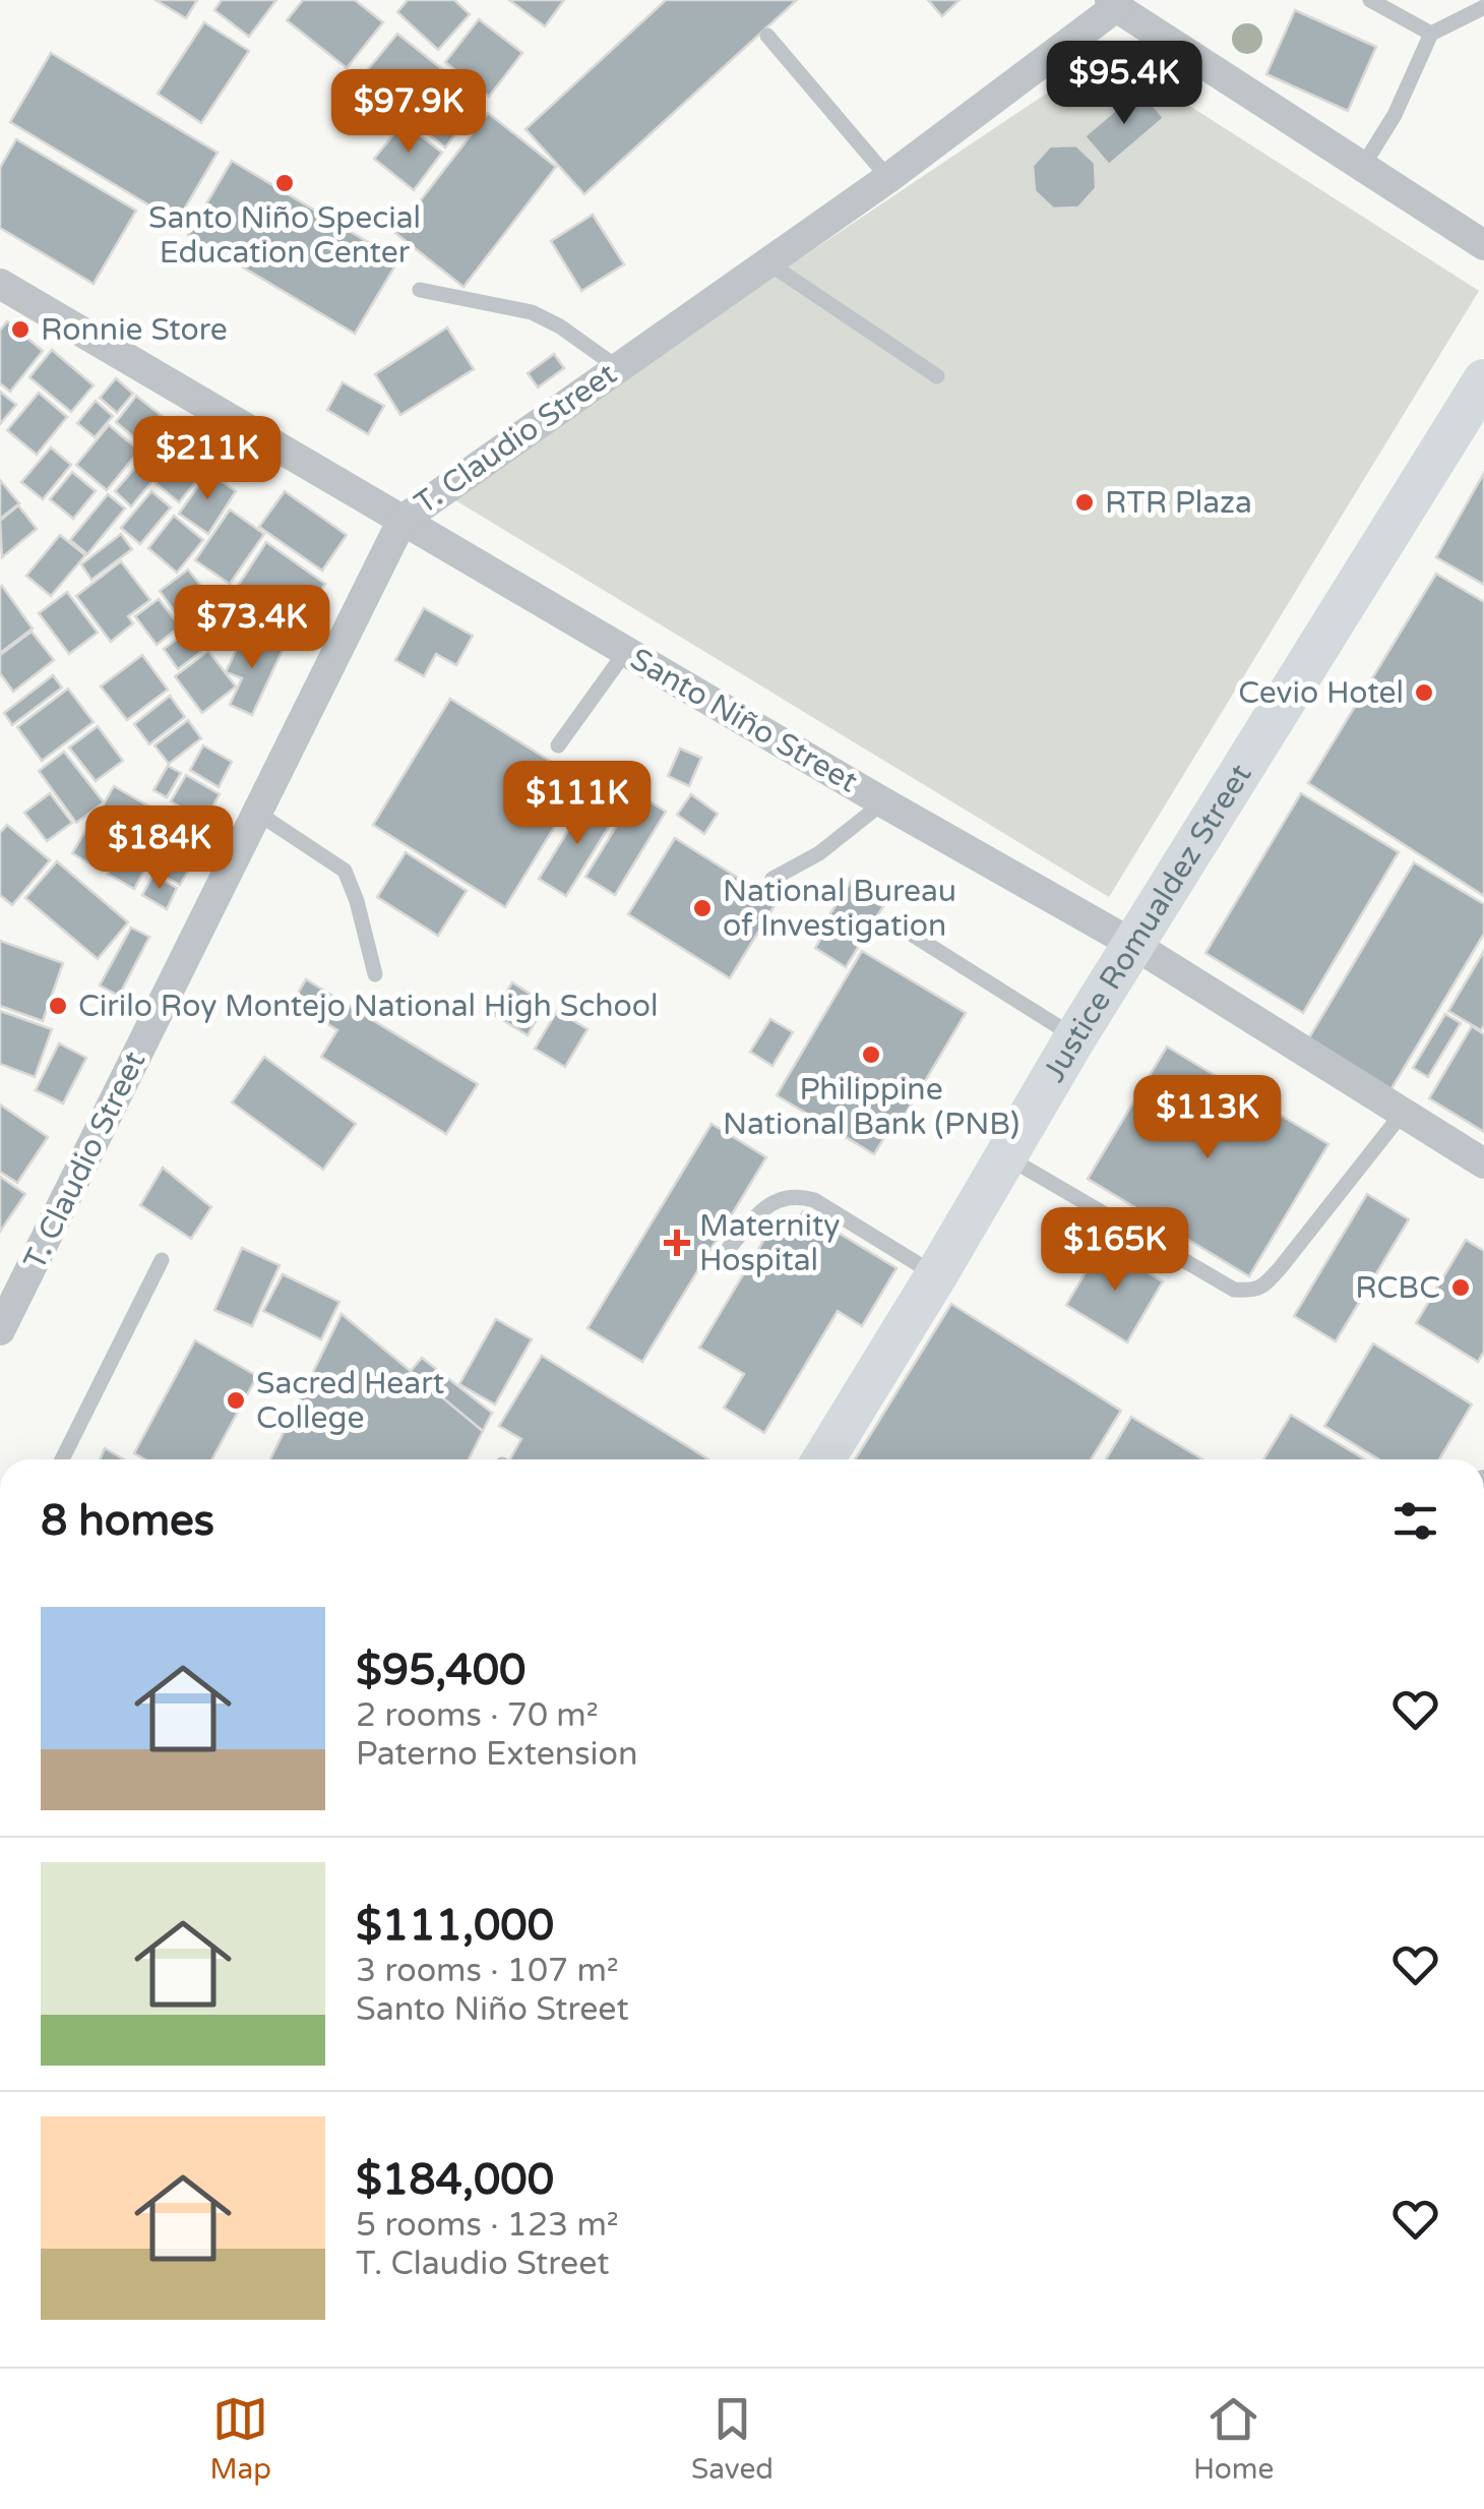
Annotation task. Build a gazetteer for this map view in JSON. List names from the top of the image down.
{
  "streets": {
    "main road": ["Justice Romualdez Street"],
    "street": ["T. Claudio Street", "Santo Niño Street"]
  },
  "crossings": [
    ["T. Claudio Street", "Santo Niño Street"],
    ["Santo Niño Street", "Justice Romualdez Street"]
  ],
  "places": {
    "other": [
      "Santo Niño Special Education Center",
      "Ronnie Store",
      "RTR Plaza",
      "Cevio Hotel",
      "National Bureau of Investigation",
      "Cirilo Roy Montejo National High School",
      "Philippine National Bank (PNB)",
      "RCBC",
      "Sacred Heart College"
    ],
    "health": ["Maternity Hospital"]
  },
  "page": {
    "price": [
      "$95.4K",
      "$97.9K",
      "$211K",
      "$73.4K",
      "$111K",
      "$184K",
      "$113K",
      "$165K"
    ],
    "heading": "8 homes",
    "list": [
      {
        "name": "$95,400",
        "note": "2 rooms · 70 m² · Paterno Extension"
      },
      {
        "name": "$111,000",
        "note": "3 rooms · 107 m² · Santo Niño Street"
      },
      {
        "name": "$184,000",
        "note": "5 rooms · 123 m² · T. Claudio Street"
      }
    ],
    "tabs": ["Map", "Saved", "Home"]
  }
}
